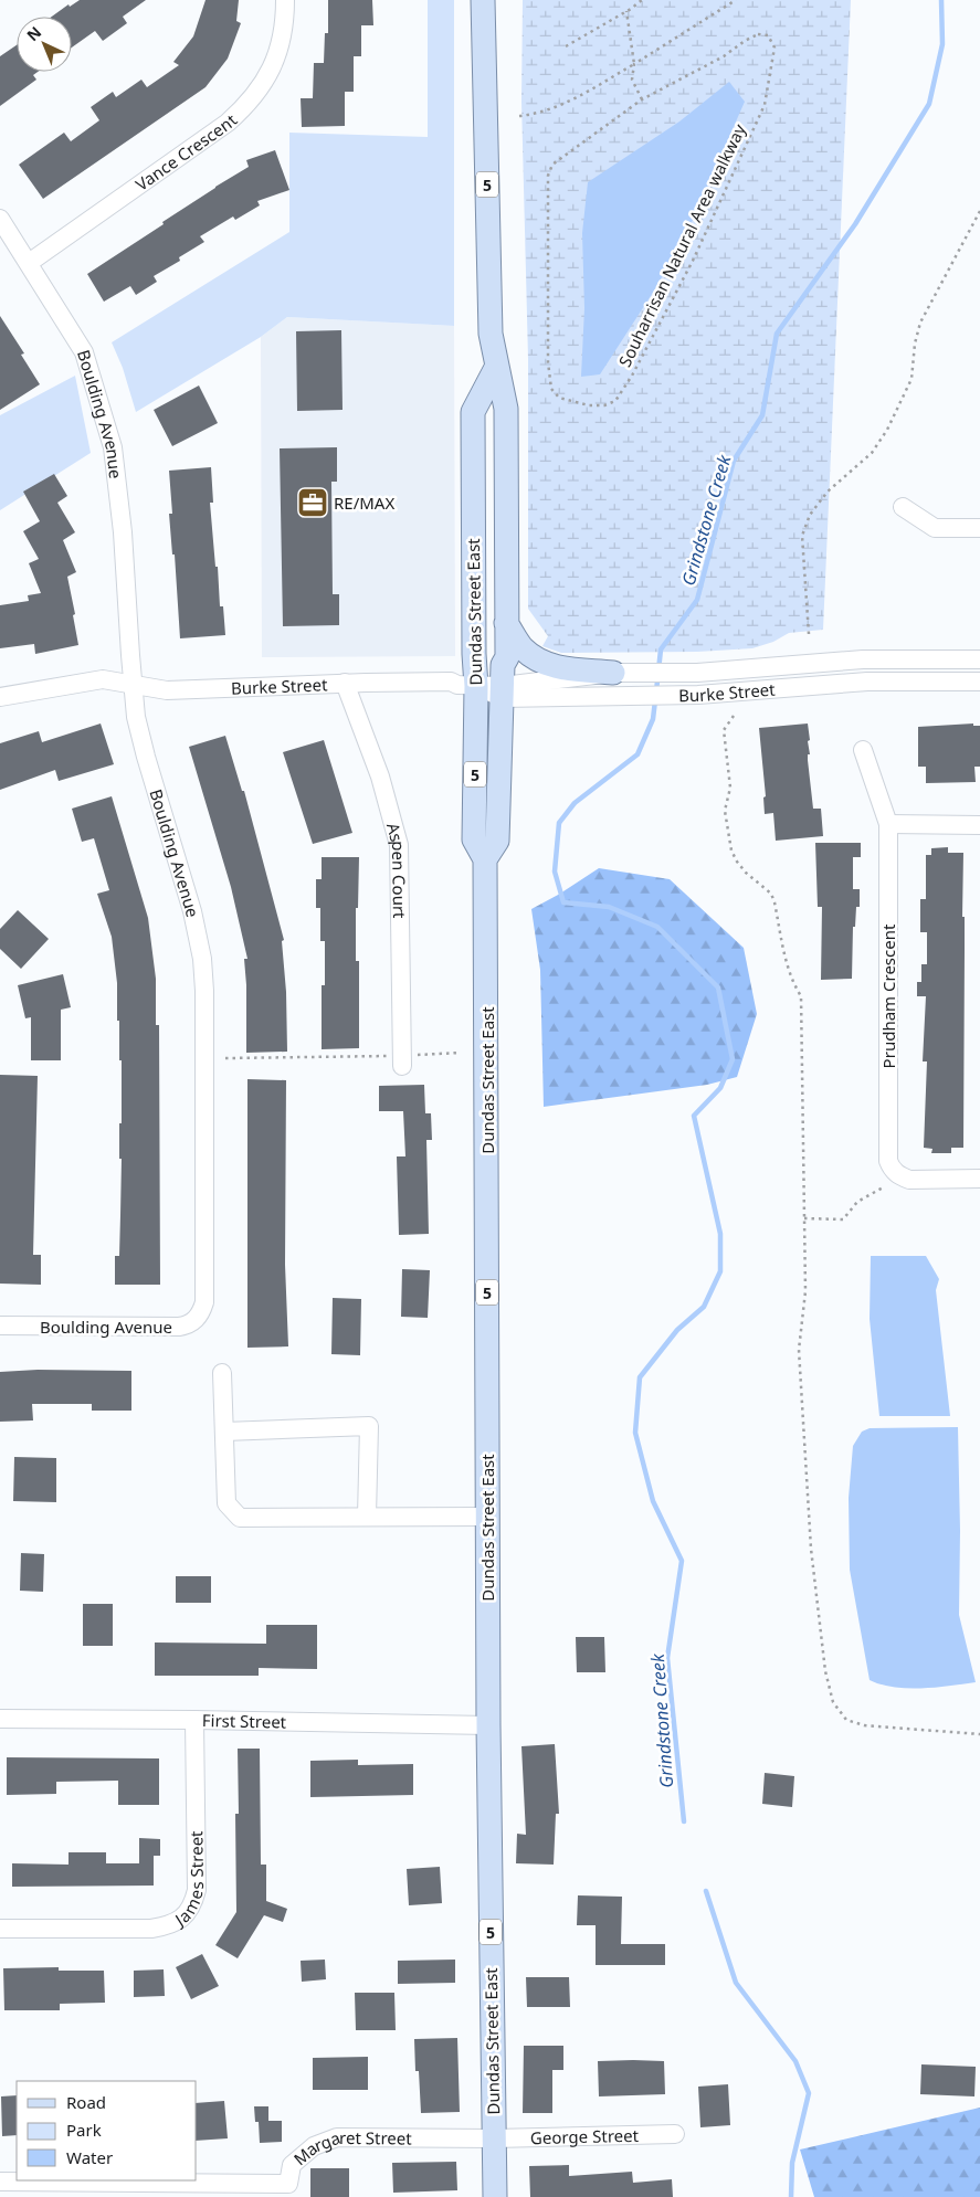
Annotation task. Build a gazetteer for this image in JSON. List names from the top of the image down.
{
  "streets": {
    "main road": ["5", "Dundas Street East"],
    "street": [
      "Vance Crescent",
      "Boulding Avenue",
      "Burke Street",
      "Aspen Court",
      "Prudham Crescent",
      "First Street",
      "James Street",
      "George Street",
      "Margaret Street"
    ],
    "path": ["Souharrisan Natural Area walkway"]
  },
  "crossings": [
    ["Vance Crescent", "Boulding Avenue"],
    ["Boulding Avenue", "Burke Street"],
    ["Dundas Street East", "Burke Street"],
    ["Dundas Street East", "First Street"],
    ["Dundas Street East", "George Street"],
    ["Dundas Street East", "Margaret Street"],
    ["Burke Street", "Aspen Court"],
    ["First Street", "James Street"],
    ["George Street", "Margaret Street"]
  ],
  "water": ["Grindstone Creek"],
  "places": {
    "office": ["RE/MAX"]
  },
  "legend": ["Road", "Park", "Water"],
  "north": "top left"
}
